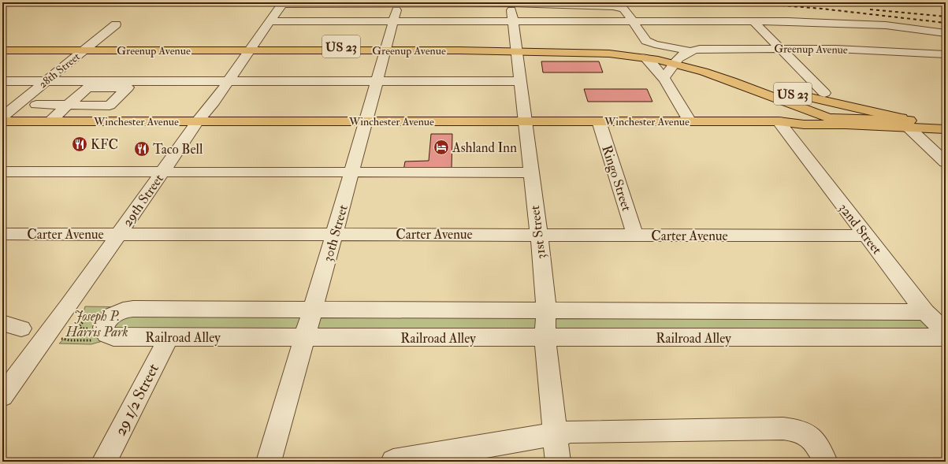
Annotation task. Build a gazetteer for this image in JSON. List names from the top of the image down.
{
  "streets": {
    "main road": ["US 23", "Greenup Avenue", "Winchester Avenue"],
    "street": [
      "28th Street",
      "Ringo Street",
      "29th Street",
      "32nd Street",
      "31st Street",
      "30th Street",
      "Carter Avenue",
      "Railroad Alley",
      "29 1/2 Street"
    ]
  },
  "crossings": [
    ["US 23", "Greenup Avenue"],
    ["US 23", "Winchester Avenue"],
    ["Greenup Avenue", "28th Street"],
    ["Greenup Avenue", "29th Street"],
    ["Greenup Avenue", "31st Street"],
    ["Greenup Avenue", "30th Street"],
    ["Winchester Avenue", "Ringo Street"],
    ["Winchester Avenue", "29th Street"],
    ["Winchester Avenue", "32nd Street"],
    ["Winchester Avenue", "31st Street"],
    ["Winchester Avenue", "30th Street"],
    ["Ringo Street", "Carter Avenue"],
    ["29th Street", "30th Street"],
    ["29th Street", "Carter Avenue"],
    ["32nd Street", "Carter Avenue"],
    ["32nd Street", "Railroad Alley"],
    ["31st Street", "Carter Avenue"],
    ["31st Street", "Railroad Alley"],
    ["30th Street", "Carter Avenue"],
    ["30th Street", "Railroad Alley"],
    ["Railroad Alley", "29 1/2 Street"]
  ],
  "parks": ["Joseph P. Harris Park"],
  "places": {
    "restaurant": ["KFC", "Taco Bell"],
    "hotel": ["Ashland Inn"]
  }
}
